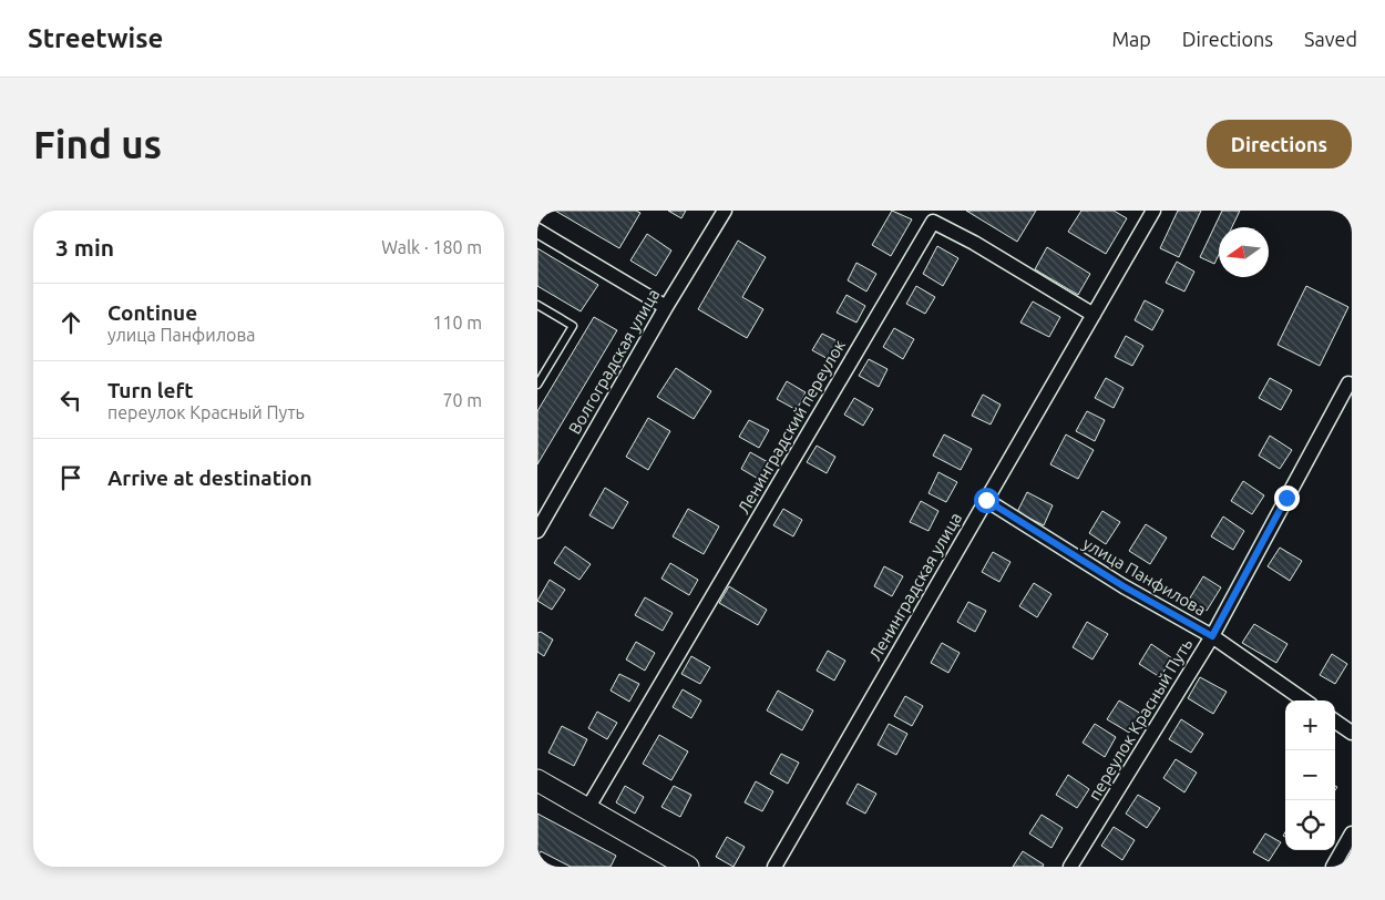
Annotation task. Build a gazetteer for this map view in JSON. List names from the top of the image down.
{
  "streets": {
    "street": [
      "Волгоградская улица",
      "Ленинградский переулок",
      "улица Панфилова",
      "Ленинградская улица",
      "переулок Красный Путь"
    ]
  },
  "crossings": [
    ["Ленинградский переулок", "Ленинградская улица"],
    ["улица Панфилова", "Ленинградская улица"],
    ["улица Панфилова", "переулок Красный Путь"]
  ],
  "north": "left",
  "page": {
    "header": "Streetwise",
    "nav": ["Map", "Directions", "Saved"],
    "buttons": "Directions",
    "title": "Find us",
    "heading": ["3 min", "Walk · 180 m"],
    "list": [
      ["Continue", "улица Панфилова", "110 m"],
      ["Turn left", "переулок Красный Путь", "70 m"],
      "Arrive at destination"
    ],
    "map_buttons": ["+", "−"]
  }
}
